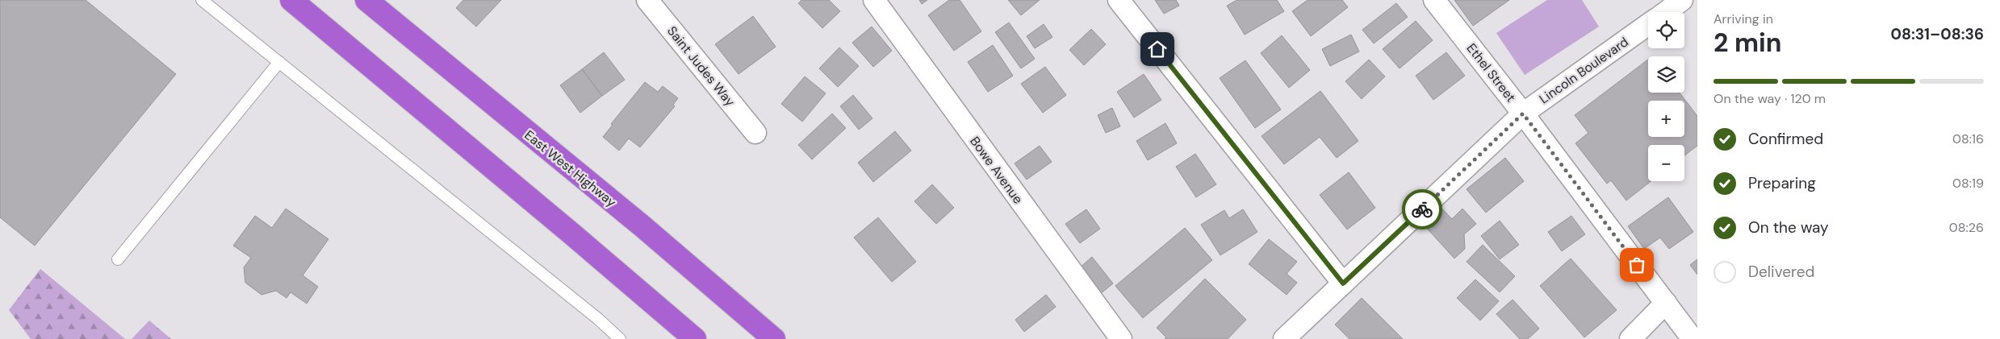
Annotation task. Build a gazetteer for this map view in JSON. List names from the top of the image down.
{
  "streets": {
    "highway": ["East West Highway"],
    "street": [
      "Saint Judes Way",
      "Lincoln Boulevard",
      "Ethel Street",
      "Bowe Avenue"
    ]
  },
  "crossings": [
    ["Lincoln Boulevard", "Ethel Street"]
  ],
  "page": {
    "heading": ["2 min", "Arriving in", "08:31–08:36"],
    "map_buttons": ["+", "−"],
    "bar": "On the way · 120 m",
    "list": [
      ["Confirmed", "08:16"],
      ["Preparing", "08:19"],
      ["On the way", "08:26"],
      "Delivered"
    ]
  }
}
